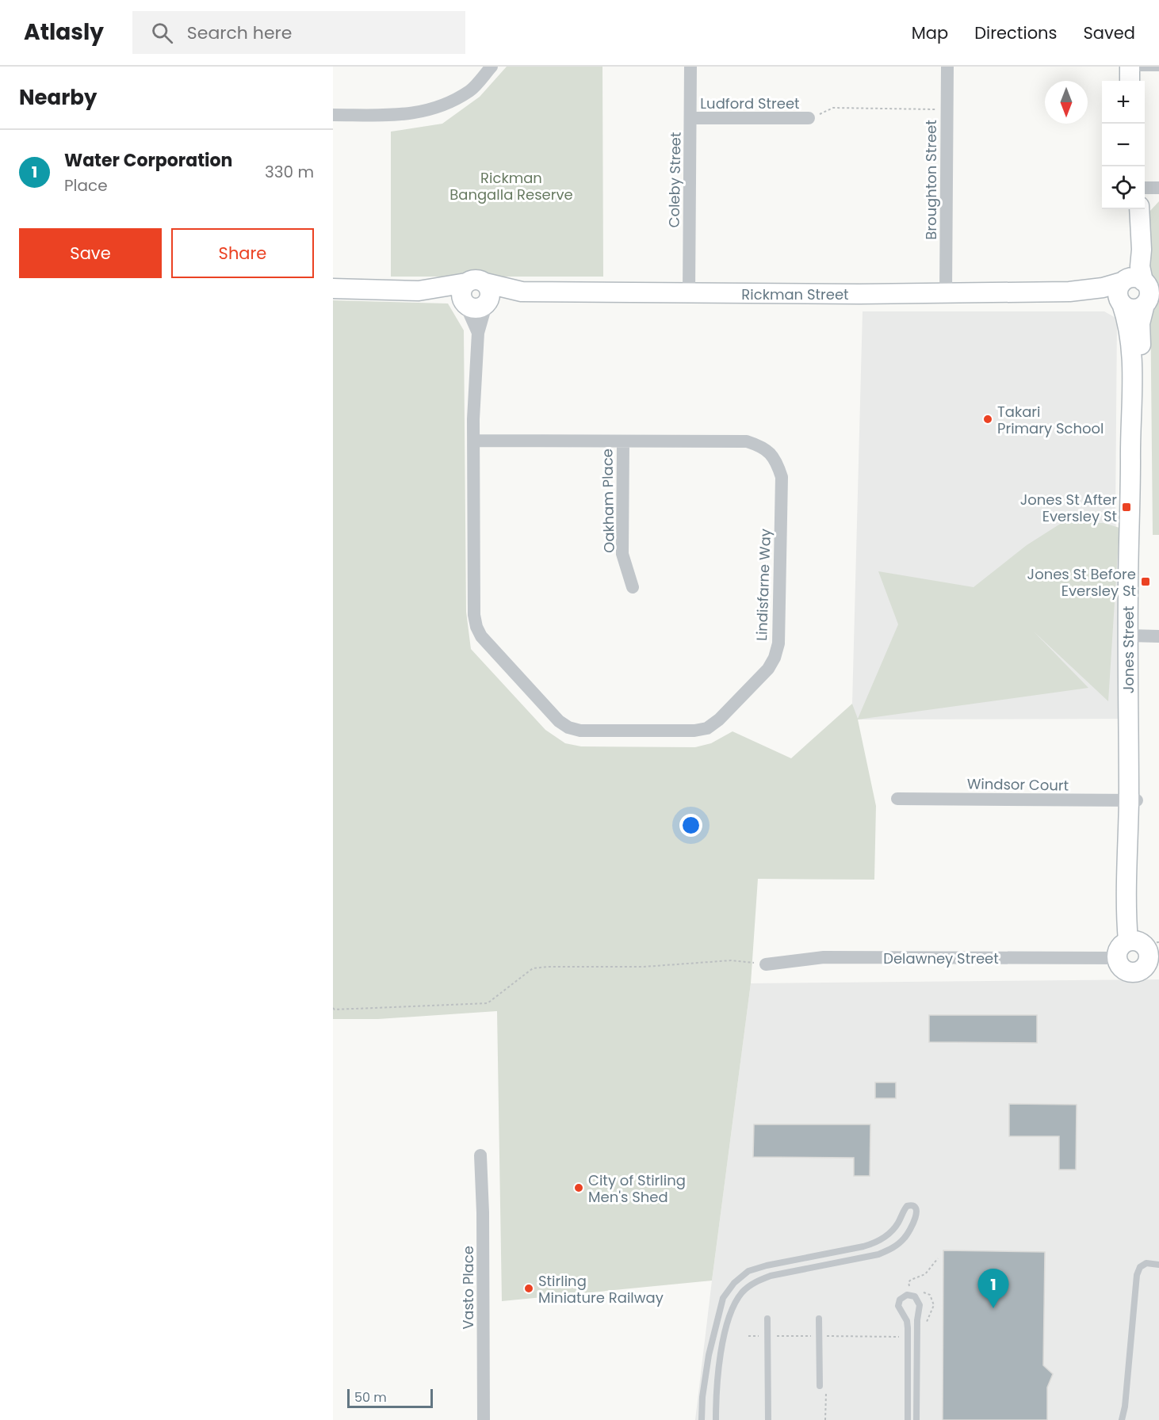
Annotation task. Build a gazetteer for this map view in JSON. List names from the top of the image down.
{
  "streets": {
    "street": [
      "Ludford Street",
      "Coleby Street",
      "Broughton Street",
      "Rickman Street",
      "Oakham Place",
      "Lindisfarne Way",
      "Jones Street",
      "Windsor Court",
      "Delawney Street",
      "Vasto Place"
    ]
  },
  "crossings": [
    ["Ludford Street", "Coleby Street"],
    ["Coleby Street", "Rickman Street"],
    ["Broughton Street", "Rickman Street"],
    ["Rickman Street", "Lindisfarne Way"],
    ["Rickman Street", "Jones Street"],
    ["Oakham Place", "Lindisfarne Way"],
    ["Jones Street", "Windsor Court"],
    ["Jones Street", "Delawney Street"]
  ],
  "parks": ["Rickman Bangalla Reserve"],
  "places": {
    "other": ["Takari Primary School", "City of Stirling Men's Shed", "Stirling Miniature Railway"],
    "transit": ["Jones St After Eversley St", "Jones St Before Eversley St"]
  },
  "scale_bar": "50 m",
  "north": "bottom",
  "page": {
    "header": "Atlasly",
    "search": "Search here",
    "nav": ["Map", "Directions", "Saved"],
    "heading": "Nearby",
    "map_buttons": ["+", "−"],
    "list": [
      {
        "mark": "1",
        "name": "Water Corporation",
        "note": "Place",
        "value": "330 m"
      }
    ],
    "buttons": ["Save", "Share"],
    "pins": "1",
    "scale": "50 m"
  }
}
